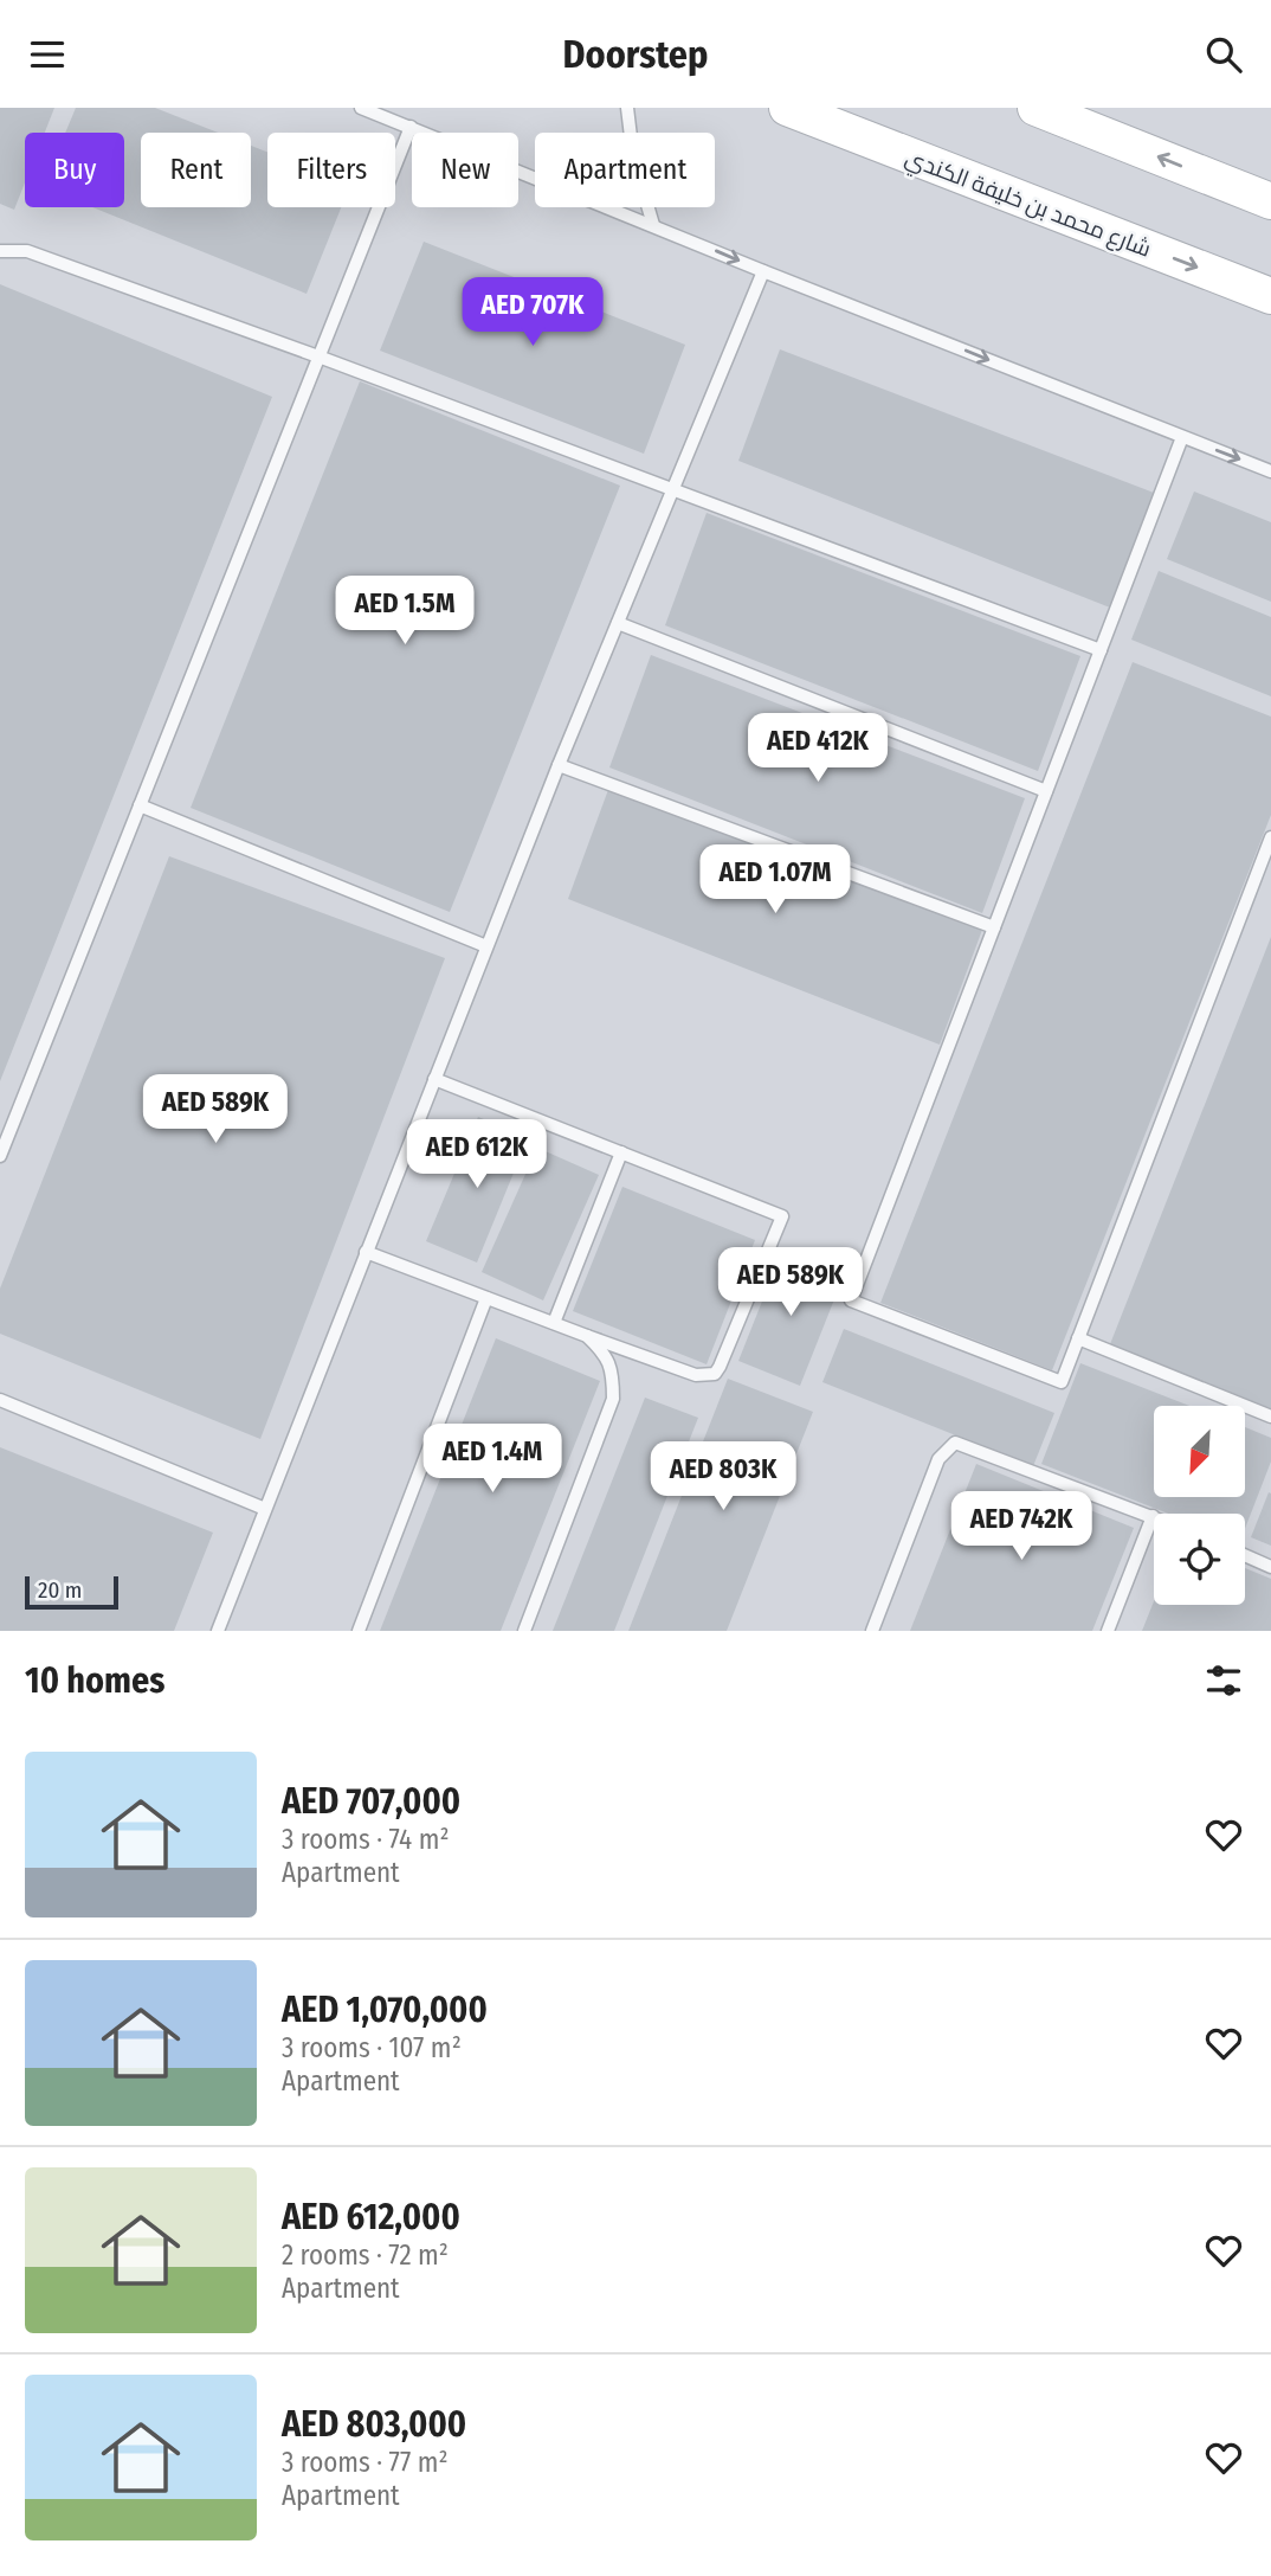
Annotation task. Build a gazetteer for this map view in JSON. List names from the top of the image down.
{
  "streets": {
    "main road": ["شارع محمد بن خليفة الكندي"]
  },
  "scale_bar": "20 m",
  "north": "bottom left",
  "page": {
    "header": "Doorstep",
    "chip": [
      "Buy",
      "Rent",
      "Filters",
      "New",
      "Apartment"
    ],
    "price": [
      "AED 707K",
      "AED 1.5M",
      "AED 412K",
      "AED 1.07M",
      "AED 589K",
      "AED 612K",
      "AED 589K",
      "AED 1.4M",
      "AED 803K",
      "AED 742K"
    ],
    "scale": "20 m",
    "heading": "10 homes",
    "list": [
      {
        "name": "AED 707,000",
        "note": "3 rooms · 74 m² · Apartment"
      },
      {
        "name": "AED 1,070,000",
        "note": "3 rooms · 107 m² · Apartment"
      },
      {
        "name": "AED 612,000",
        "note": "2 rooms · 72 m² · Apartment"
      },
      {
        "name": "AED 803,000",
        "note": "3 rooms · 77 m² · Apartment"
      }
    ]
  }
}
